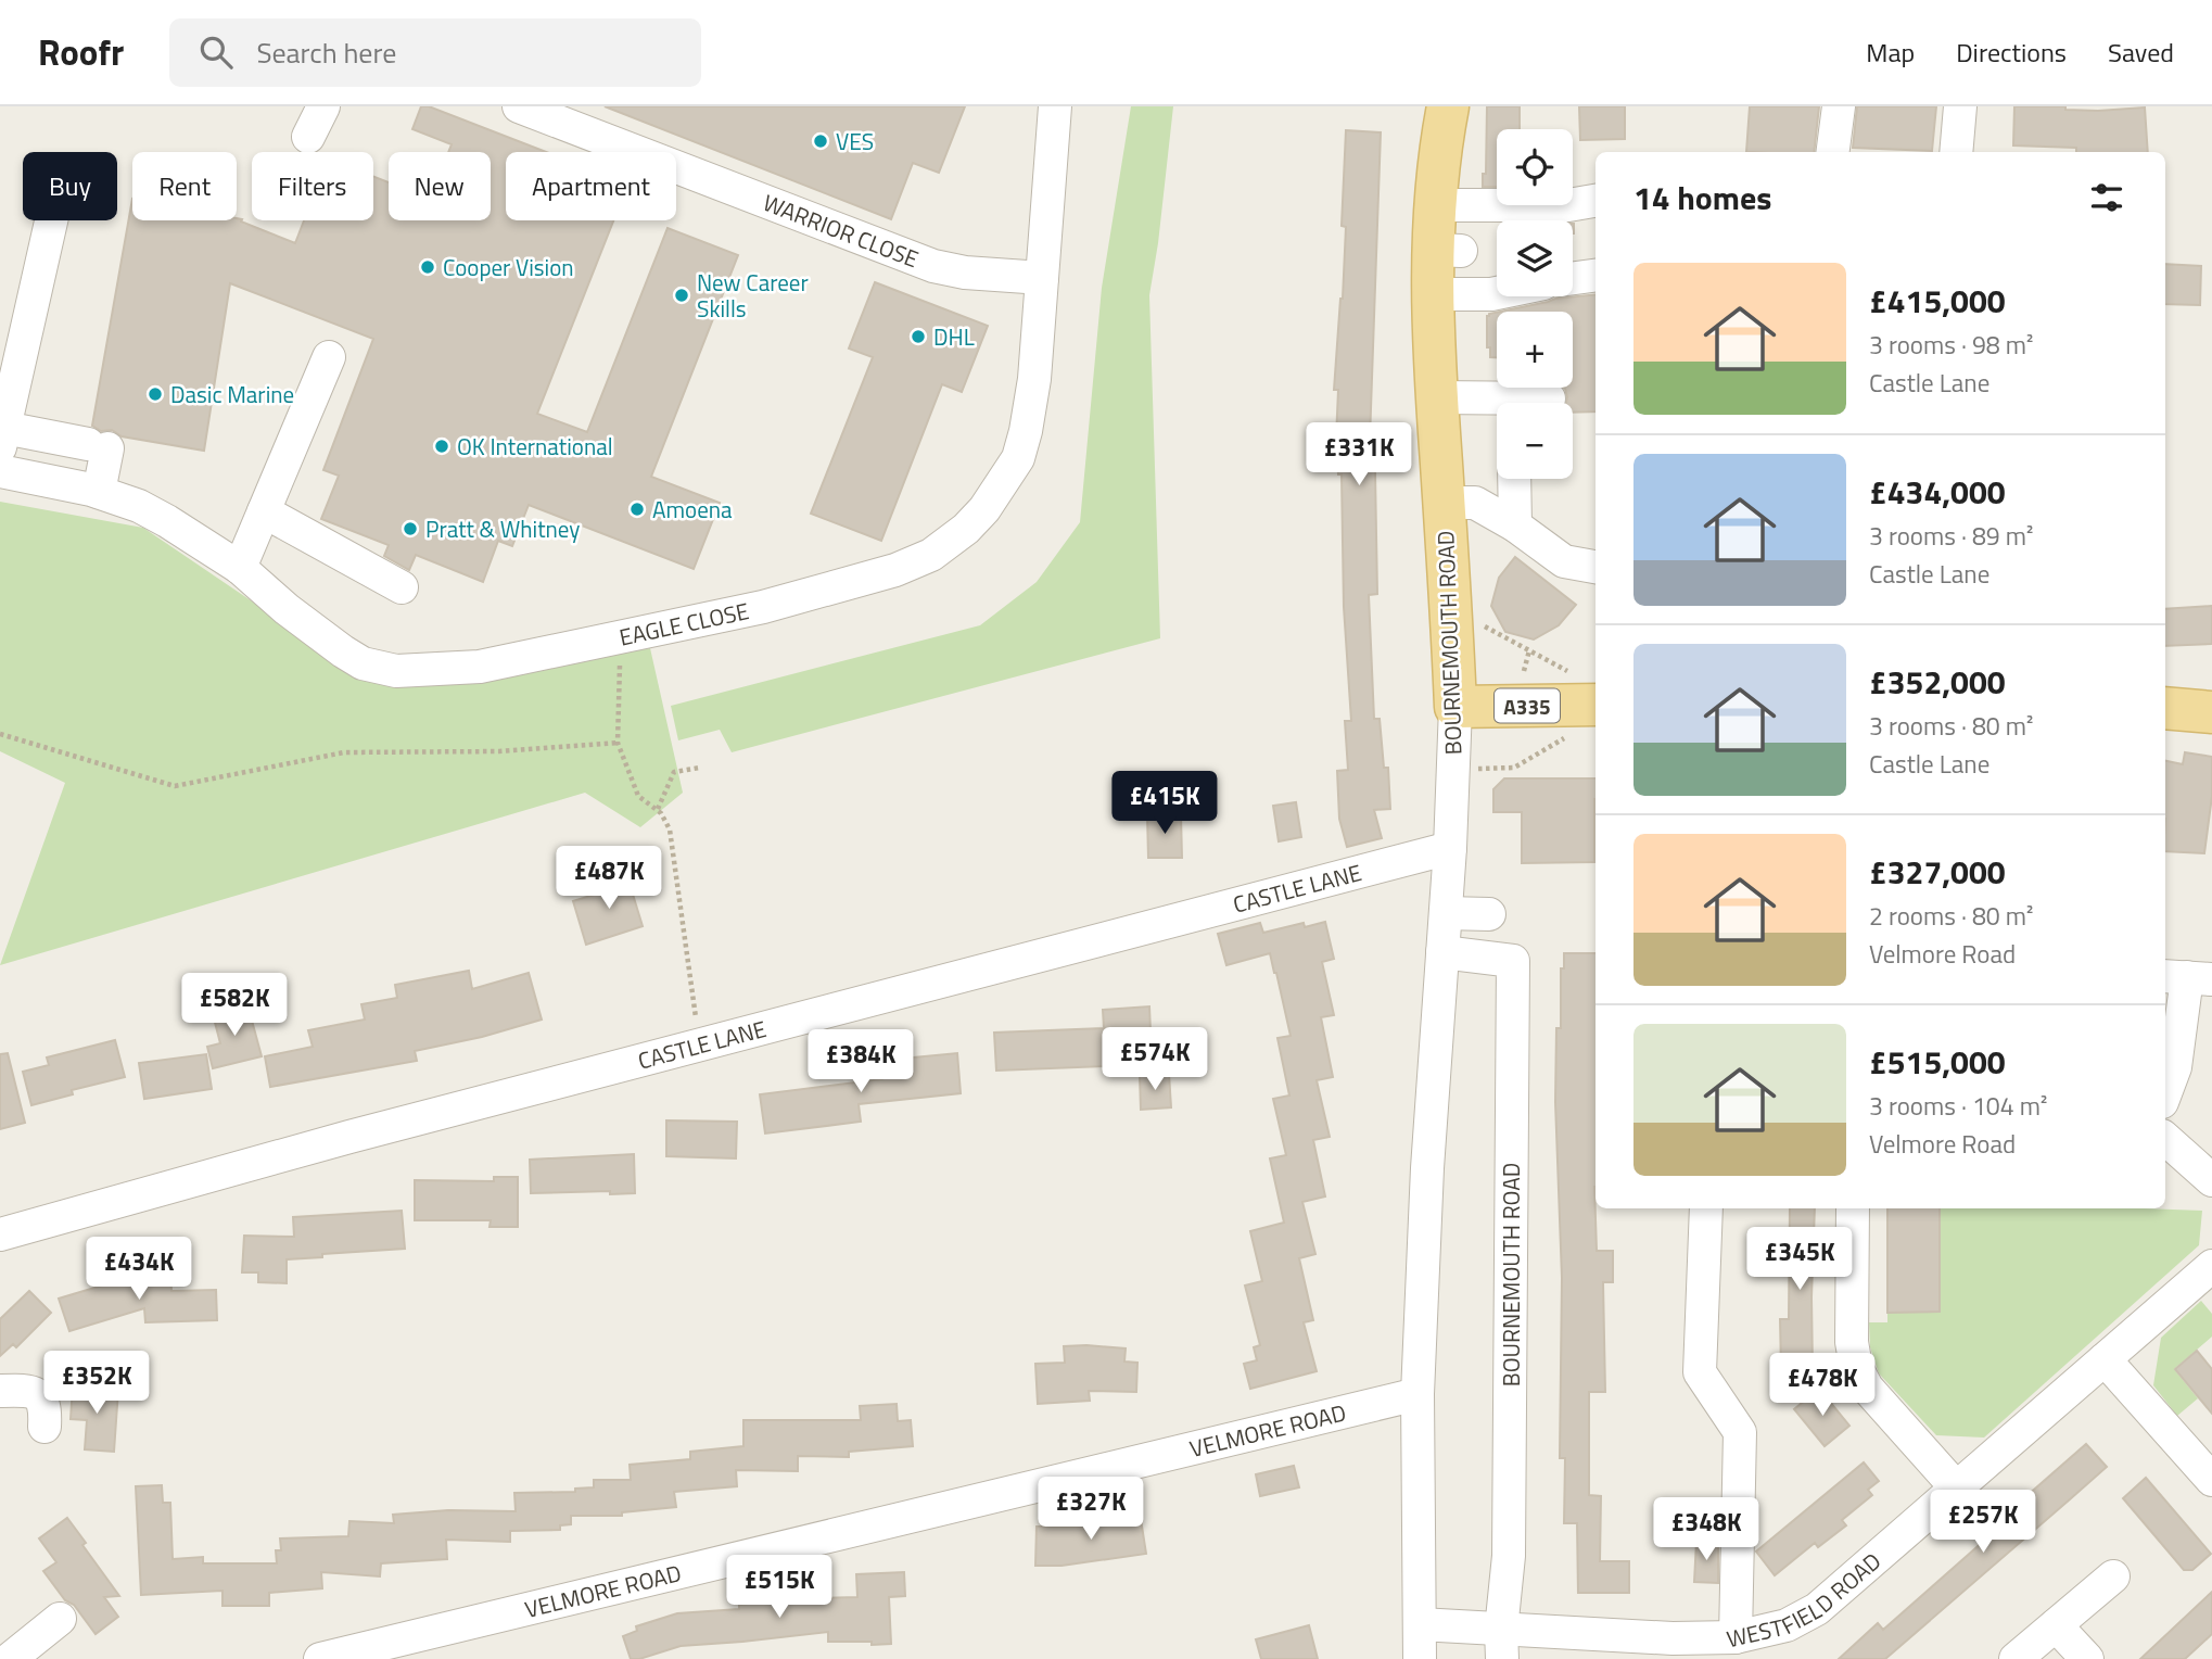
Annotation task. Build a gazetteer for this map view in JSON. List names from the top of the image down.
{
  "streets": {
    "main road": ["BOURNEMOUTH ROAD", "A335"],
    "street": [
      "WARRIOR CLOSE",
      "EAGLE CLOSE",
      "CASTLE LANE",
      "VELMORE ROAD",
      "WESTFIELD ROAD"
    ]
  },
  "crossings": [
    ["WARRIOR CLOSE", "EAGLE CLOSE"],
    ["BOURNEMOUTH ROAD", "A335"],
    ["BOURNEMOUTH ROAD", "CASTLE LANE"],
    ["BOURNEMOUTH ROAD", "VELMORE ROAD"],
    ["BOURNEMOUTH ROAD", "WESTFIELD ROAD"]
  ],
  "places": [
    "VES",
    "Cooper Vision",
    "New Career Skills",
    "DHL",
    "Dasic Marine",
    "OK International",
    "Amoena",
    "Pratt & Whitney"
  ],
  "page": {
    "header": "Roofr",
    "search": "Search here",
    "nav": ["Map", "Directions", "Saved"],
    "map_buttons": ["+", "−"],
    "chip": [
      "Buy",
      "Rent",
      "Filters",
      "New",
      "Apartment"
    ],
    "heading": "14 homes",
    "list": [
      {
        "name": "£415,000",
        "note": "3 rooms · 98 m² · Castle Lane"
      },
      {
        "name": "£434,000",
        "note": "3 rooms · 89 m² · Castle Lane"
      },
      {
        "name": "£352,000",
        "note": "3 rooms · 80 m² · Castle Lane"
      },
      {
        "name": "£327,000",
        "note": "2 rooms · 80 m² · Velmore Road"
      },
      {
        "name": "£515,000",
        "note": "3 rooms · 104 m² · Velmore Road"
      }
    ],
    "price": [
      "£331K",
      "£415K",
      "£487K",
      "£582K",
      "£574K",
      "£384K",
      "£345K",
      "£434K",
      "£352K",
      "£478K",
      "£327K",
      "£257K",
      "£348K",
      "£515K"
    ]
  }
}
